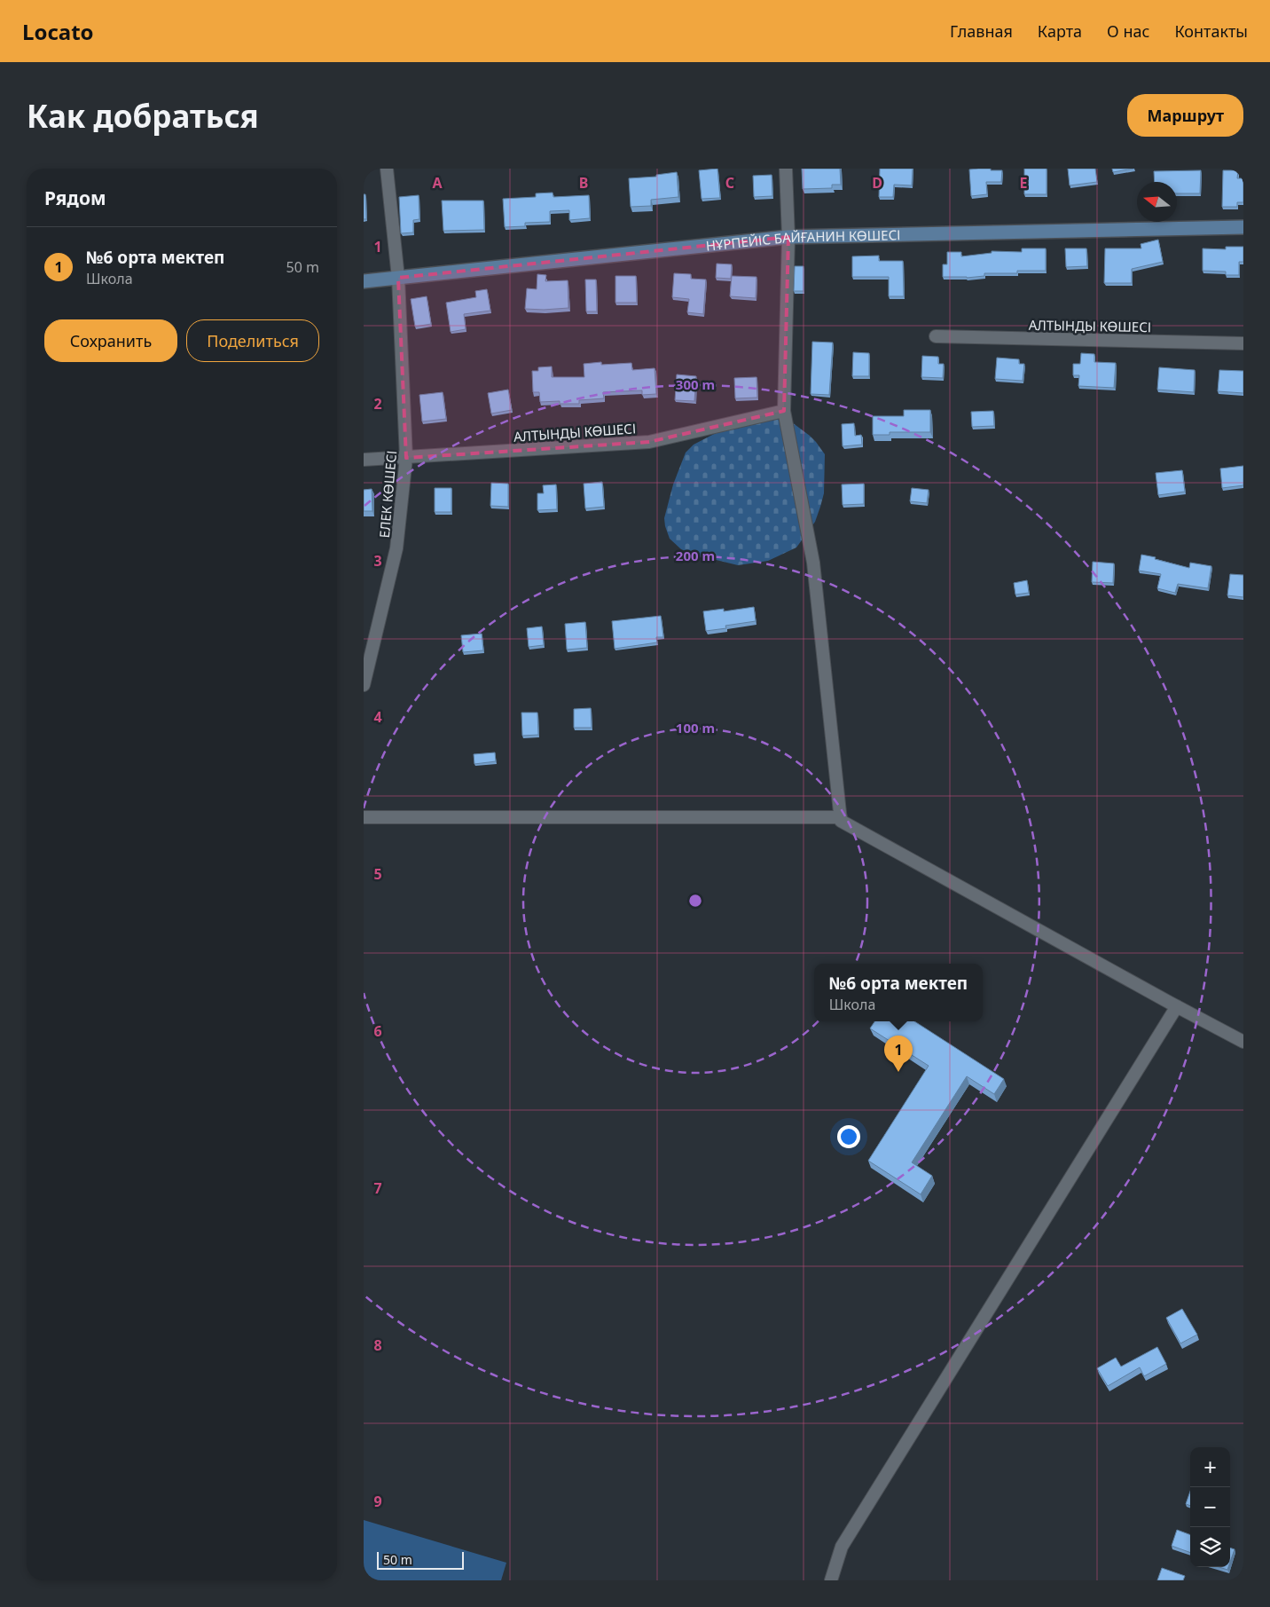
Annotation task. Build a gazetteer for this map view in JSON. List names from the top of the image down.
{
  "streets": {
    "street": ["НҰРПЕЙІС БАЙҒАНИН КӨШЕСІ", "АЛТЫНДЫ КӨШЕСІ", "ЕЛЕК КӨШЕСІ"]
  },
  "crossings": [
    ["НҰРПЕЙІС БАЙҒАНИН КӨШЕСІ", "ЕЛЕК КӨШЕСІ"],
    ["АЛТЫНДЫ КӨШЕСІ", "ЕЛЕК КӨШЕСІ"]
  ],
  "scale_bar": "50 m",
  "north": "left",
  "page": {
    "header": "Locato",
    "nav": [
      "Главная",
      "Карта",
      "О нас",
      "Контакты"
    ],
    "buttons": [
      "Маршрут",
      ["Сохранить", "Поделиться"]
    ],
    "title": "Как добраться",
    "heading": "Рядом",
    "list": [
      {
        "mark": "1",
        "name": "№6 орта мектеп",
        "note": "Школа",
        "value": "50 m"
      }
    ],
    "popup": ["№6 орта мектеп", "Школа"],
    "pins": "1",
    "map_buttons": ["+", "−"],
    "scale": "50 m"
  },
  "grid": {
    "columns": [
      "A",
      "B",
      "C",
      "D",
      "E"
    ],
    "rows": [
      "1",
      "2",
      "3",
      "4",
      "5",
      "6",
      "7",
      "8",
      "9"
    ]
  },
  "rings": ["300 m", "200 m", "100 m"]
}
